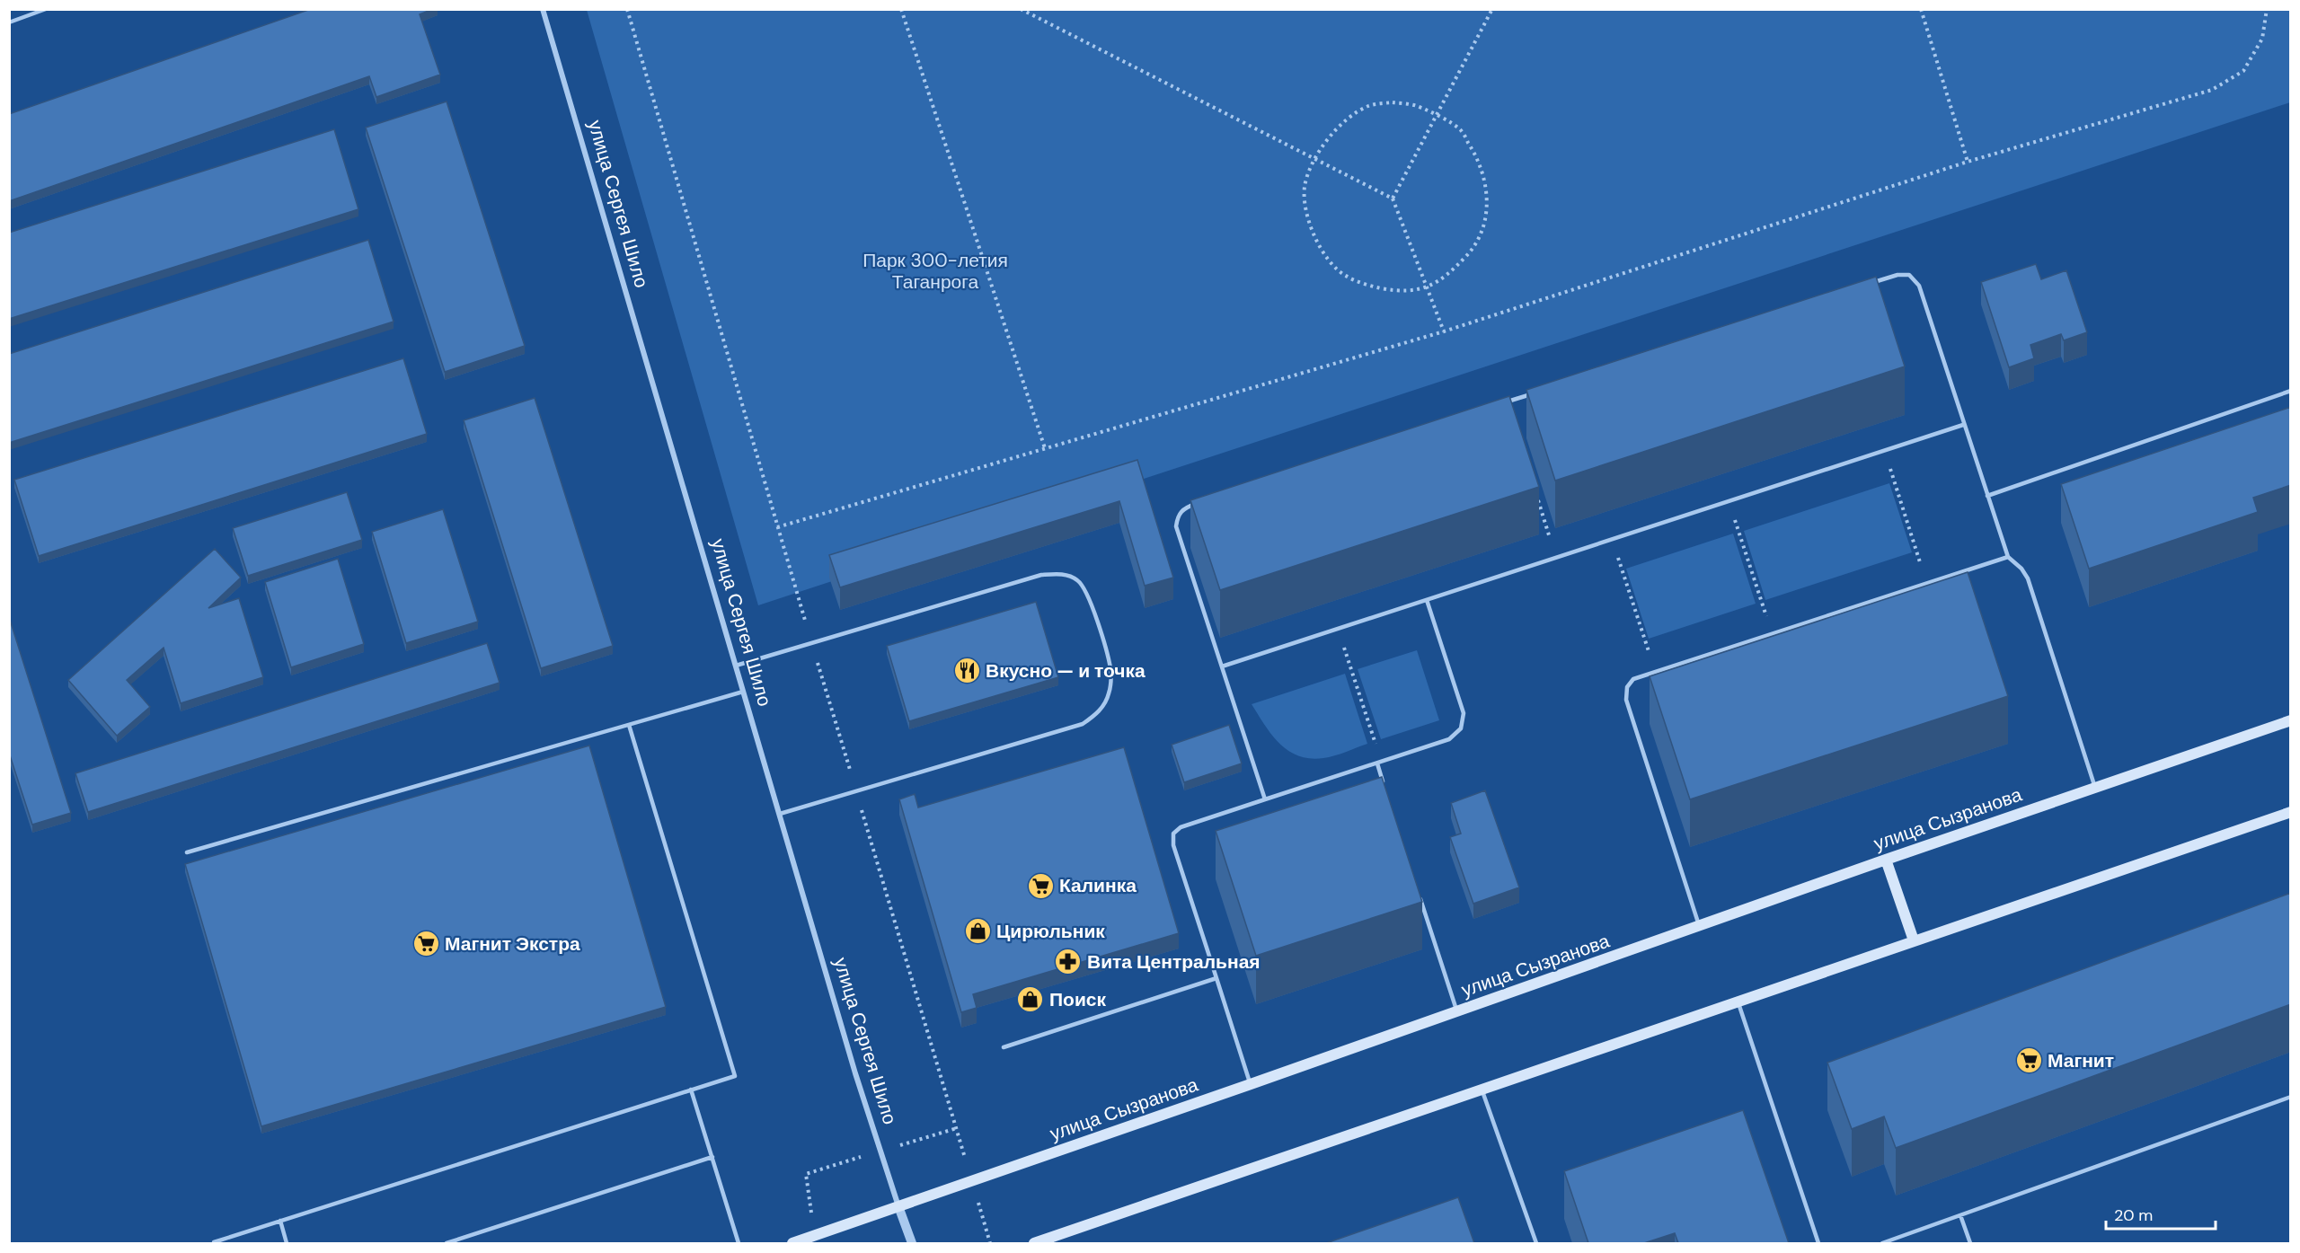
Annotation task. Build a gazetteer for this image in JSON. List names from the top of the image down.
{
  "streets": {
    "main road": ["улица Сызранова"],
    "street": ["улица Сергея Шило"]
  },
  "crossings": [
    ["улица Сергея Шило", "улица Сызранова"]
  ],
  "parks": ["Парк 300-летия Таганрога"],
  "places": {
    "restaurant": ["Вкусно — и точка"],
    "supermarket": ["Калинка", "Магнит Экстра", "Магнит"],
    "shop": ["Цирюльник", "Поиск"],
    "pharmacy": ["Вита Центральная"]
  },
  "scale_bar": "20 m"
}
